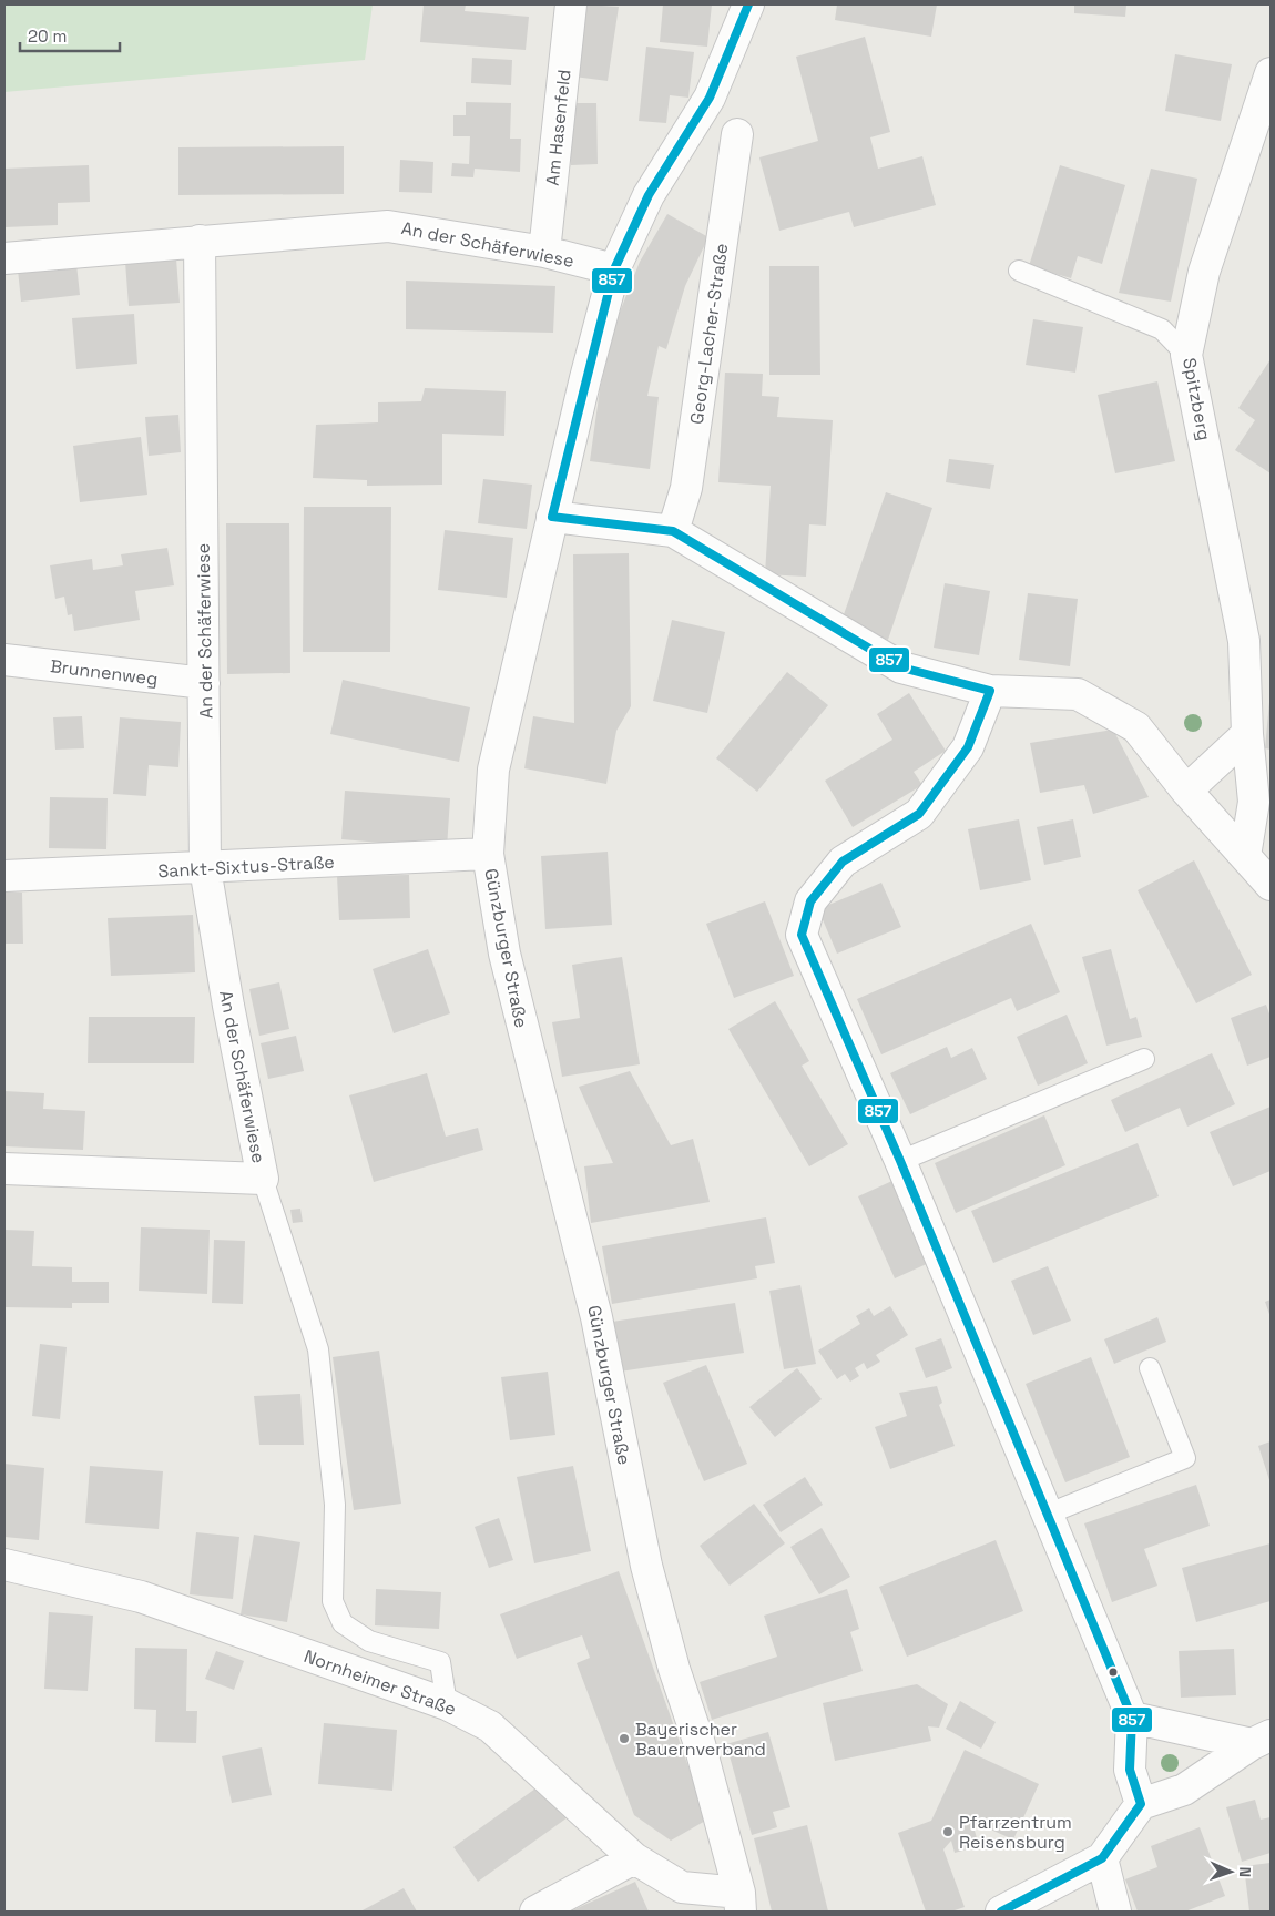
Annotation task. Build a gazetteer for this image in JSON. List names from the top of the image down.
{
  "streets": {
    "street": [
      "Am Hasenfeld",
      "An der Schäferwiese",
      "Georg-Lacher-Straße",
      "Spitzberg",
      "Brunnenweg",
      "Sankt-Sixtus-Straße",
      "Günzburger Straße",
      "Nornheimer Straße"
    ]
  },
  "crossings": [
    ["Am Hasenfeld", "An der Schäferwiese"],
    ["An der Schäferwiese", "Brunnenweg"],
    ["An der Schäferwiese", "Sankt-Sixtus-Straße"],
    ["An der Schäferwiese", "Günzburger Straße"],
    ["Sankt-Sixtus-Straße", "Günzburger Straße"],
    ["Günzburger Straße", "Nornheimer Straße"]
  ],
  "places": ["Bayerischer Bauernverband", "Pfarrzentrum Reisensburg"],
  "lines": ["transit line 857"],
  "scale_bar": "20 m",
  "north": "right"
}
